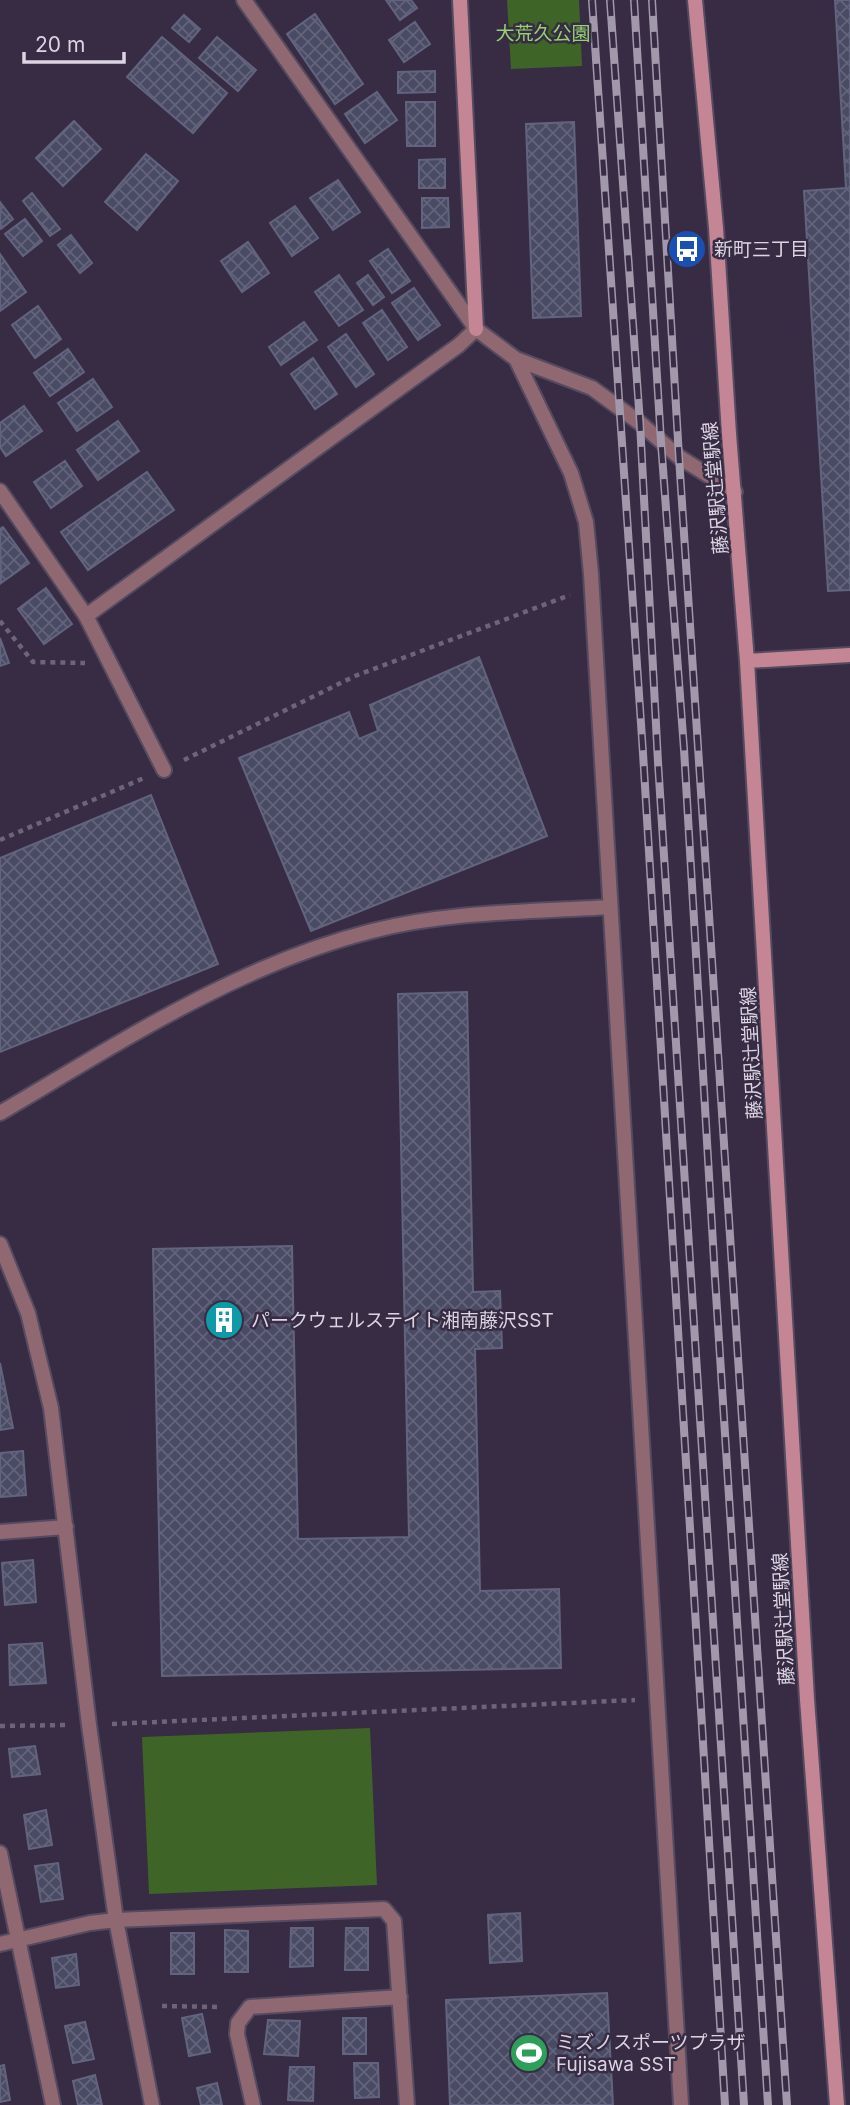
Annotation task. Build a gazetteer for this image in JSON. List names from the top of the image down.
{
  "streets": {
    "street": ["藤沢駅辻堂駅線"]
  },
  "parks": ["大荒久公園"],
  "places": {
    "bus stop": ["新町三丁目"],
    "building": ["パークウェルステイト湘南藤沢SST"],
    "sports": ["ミズノスポーツプラザ Fujisawa SST"]
  },
  "scale_bar": "20 m"
}
